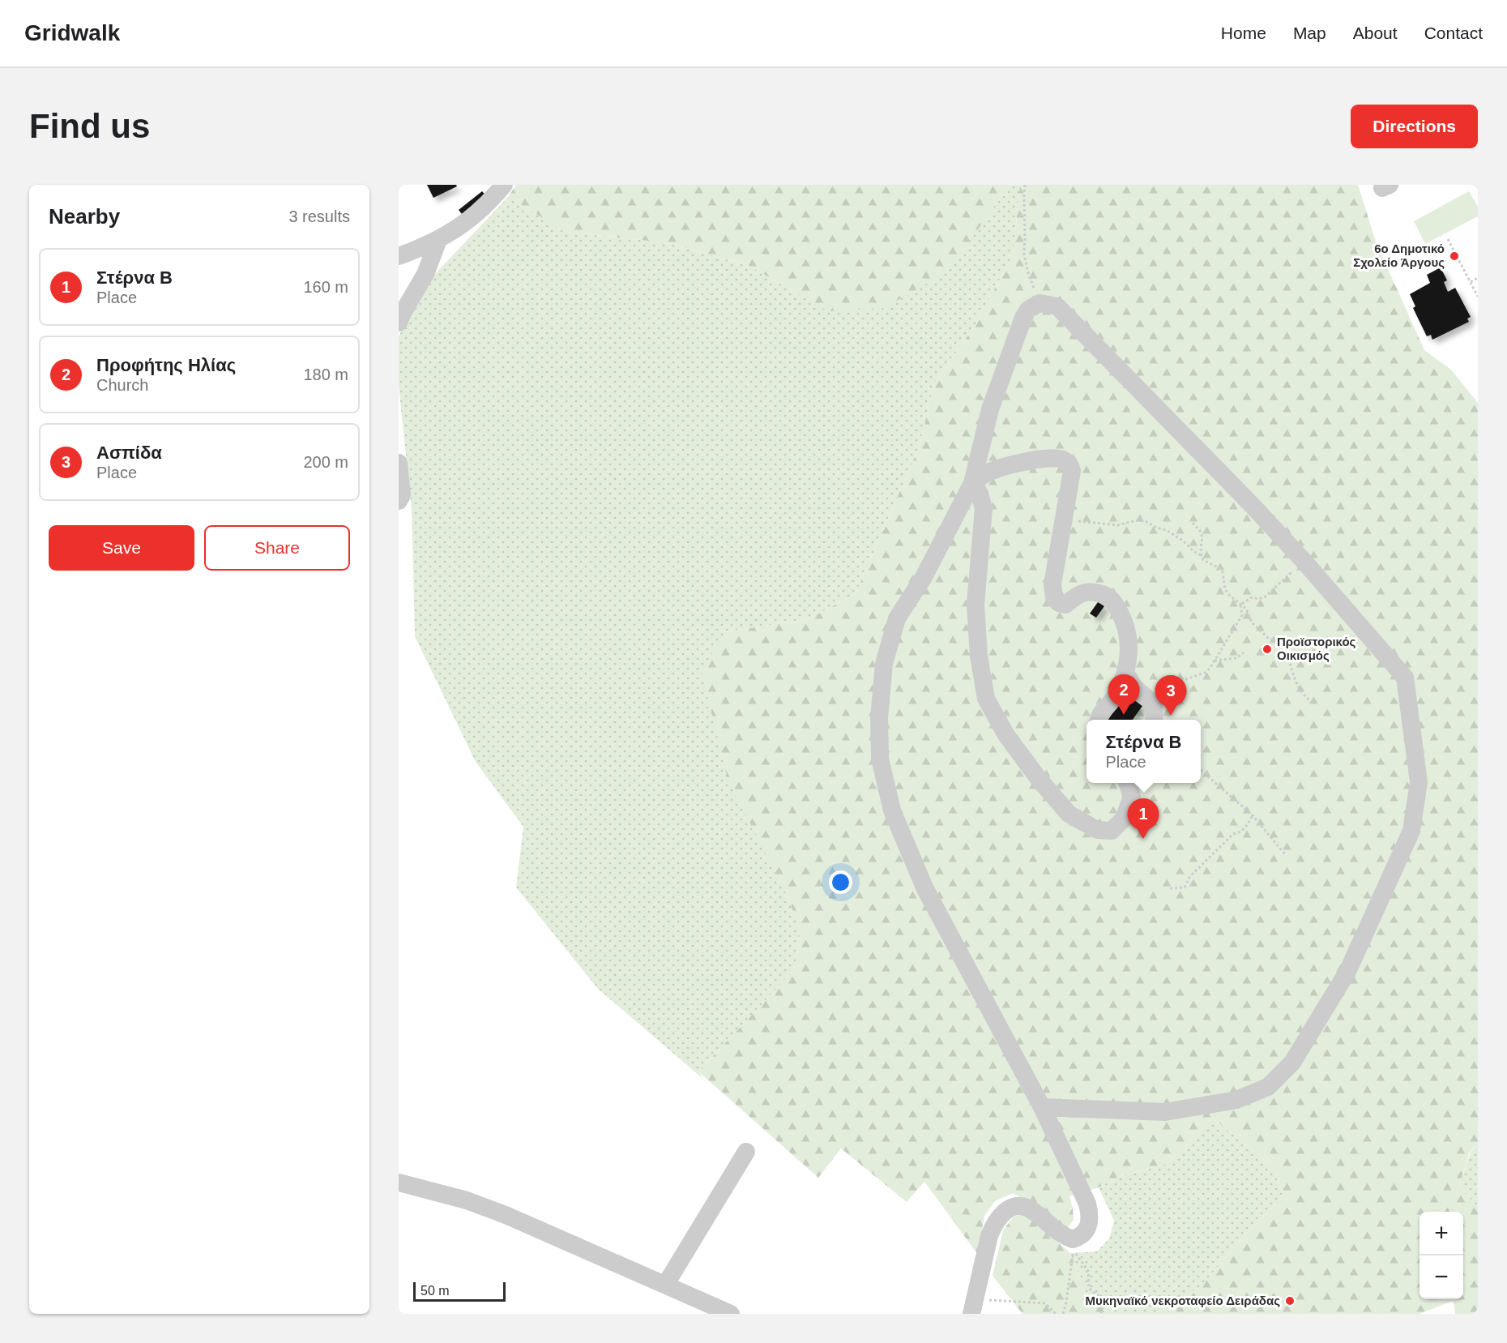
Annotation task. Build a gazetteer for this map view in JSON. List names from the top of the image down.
{
  "places": ["6ο Δημοτικό Σχολείο Άργους", "Προϊστορικός Οικισμός", "Μυκηναϊκό νεκροταφείο Δειράδας"],
  "scale_bar": "50 m",
  "page": {
    "header": "Gridwalk",
    "nav": [
      "Home",
      "Map",
      "About",
      "Contact"
    ],
    "buttons": [
      "Directions",
      ["Save", "Share"]
    ],
    "title": "Find us",
    "heading": ["Nearby", "3 results"],
    "list": [
      {
        "mark": "1",
        "name": "Στέρνα Β",
        "note": "Place",
        "value": "160 m"
      },
      {
        "mark": "2",
        "name": "Προφήτης Ηλίας",
        "note": "Church",
        "value": "180 m"
      },
      {
        "mark": "3",
        "name": "Ασπίδα",
        "note": "Place",
        "value": "200 m"
      }
    ],
    "pins": ["2", "3", "1"],
    "popup": ["Στέρνα Β", "Place"],
    "map_buttons": ["+", "−"],
    "scale": "50 m"
  }
}
